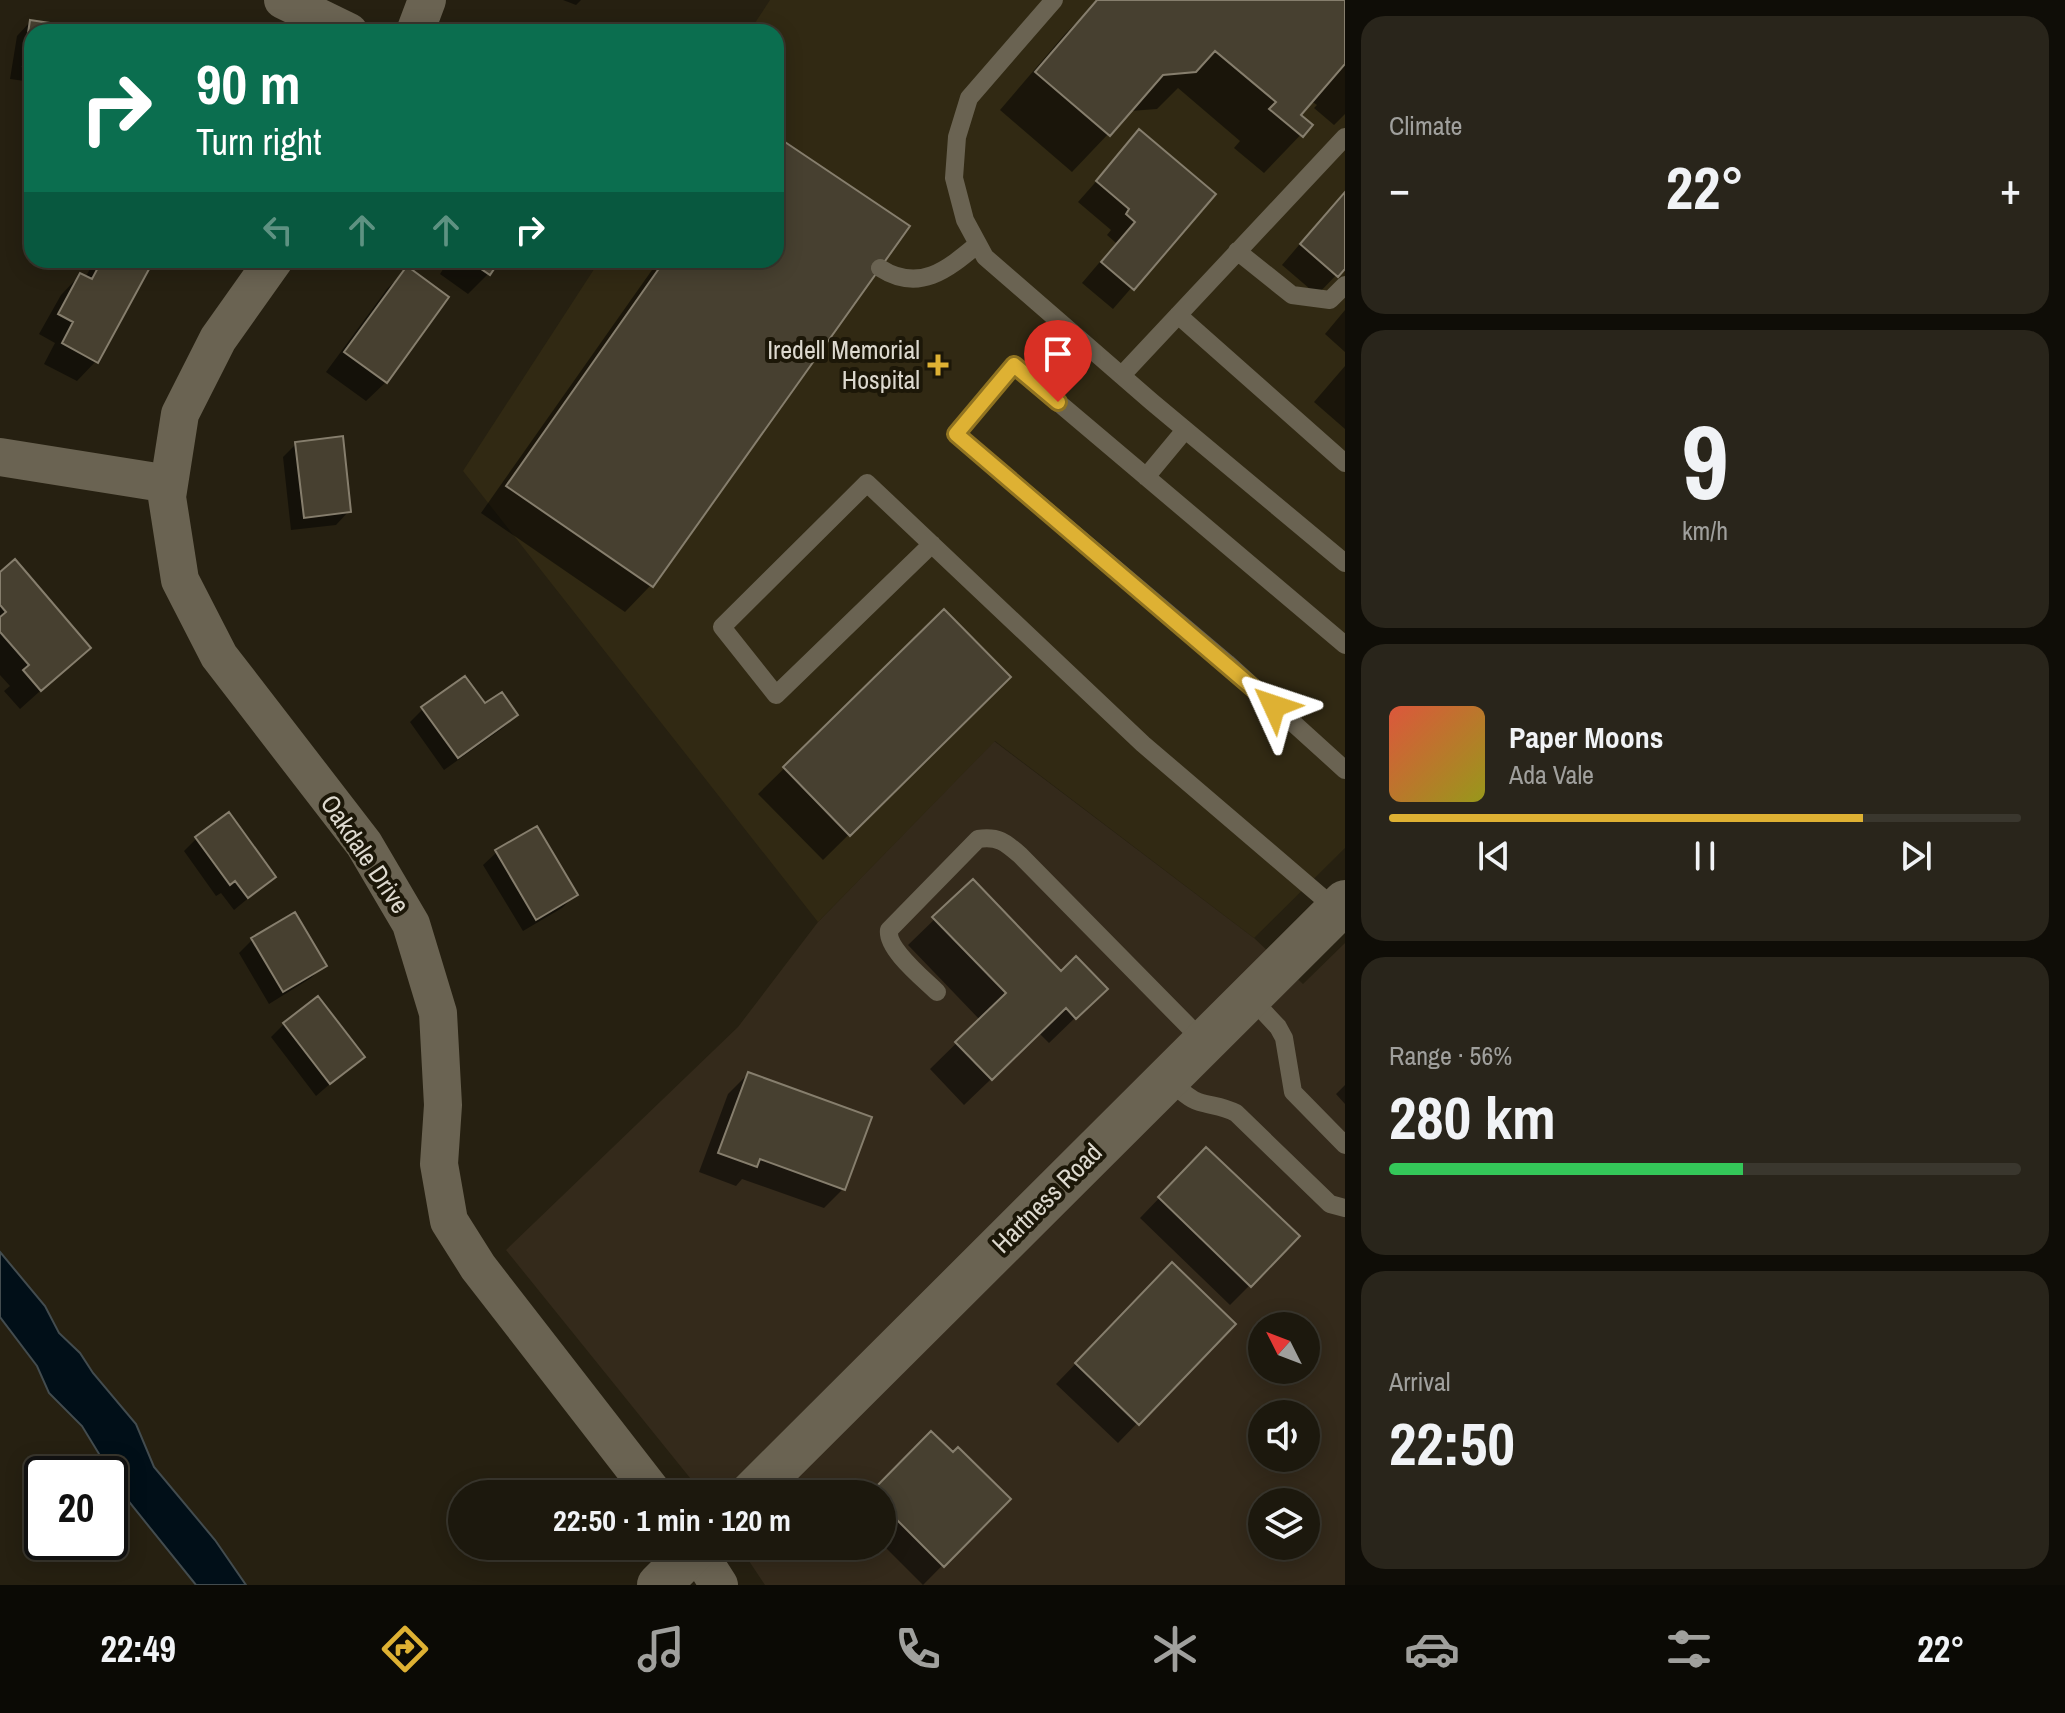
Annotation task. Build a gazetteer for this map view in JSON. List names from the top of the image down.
{
  "streets": {
    "main road": ["Hartness Road"],
    "street": ["Oakdale Drive"]
  },
  "places": {
    "health": ["Iredell Memorial Hospital"]
  },
  "north": "top left",
  "page": {
    "tile": [
      "Climate",
      ["9", "km/h"],
      ["Range · 56%", "280 km"],
      ["Arrival", "22:50"]
    ],
    "turn": ["90 m", "Turn right"],
    "heat": ["−", "22°", "+"],
    "song": ["Paper Moons", "Ada Vale"],
    "limit": "20",
    "trip": "22:50 · 1 min · 120 m",
    "tabs": ["22:49", "22°"]
  }
}
